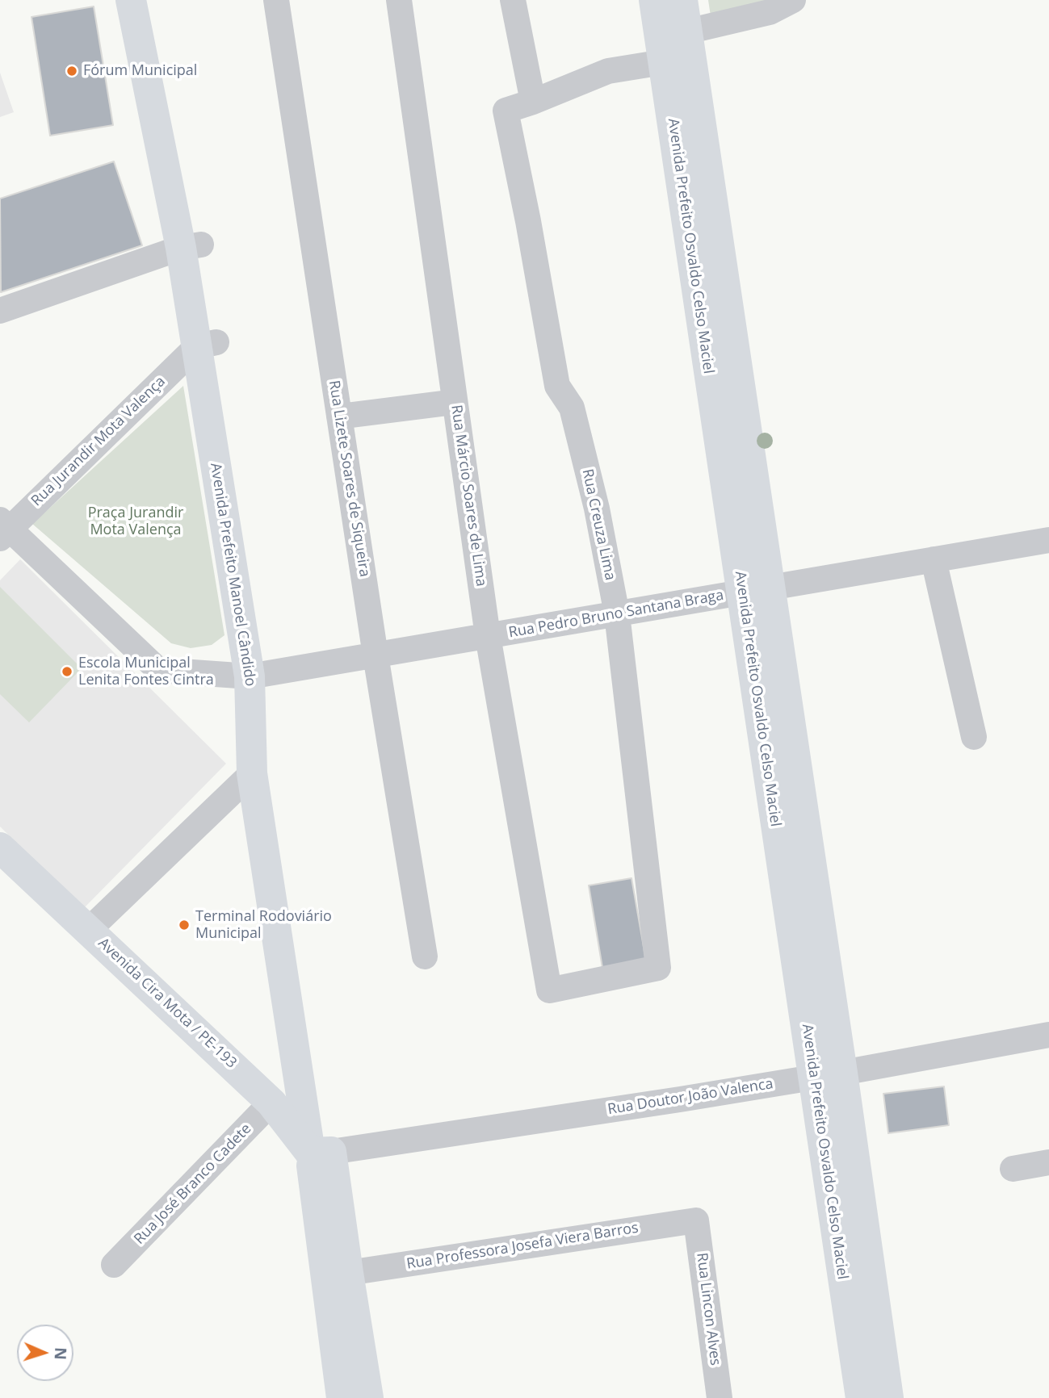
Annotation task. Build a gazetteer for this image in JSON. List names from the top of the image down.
{
  "streets": {
    "street": [
      "Avenida Prefeito Osvaldo Celso Maciel",
      "Rua Jurandir Mota Valença",
      "Rua Lizete Soares de Siqueira",
      "Rua Márcio Soares de Lima",
      "Rua Creuza Lima",
      "Avenida Prefeito Manoel Cândido",
      "Rua Pedro Bruno Santana Braga",
      "Avenida Cira Mota / PE-193",
      "Rua Doutor João Valenca",
      "Rua José Branco Cadete",
      "Rua Professora Josefa Viera Barros",
      "Rua Lincon Alves"
    ]
  },
  "crossings": [
    ["Avenida Prefeito Osvaldo Celso Maciel", "Rua Pedro Bruno Santana Braga"],
    ["Avenida Prefeito Osvaldo Celso Maciel", "Rua Doutor João Valenca"],
    ["Rua Jurandir Mota Valença", "Avenida Prefeito Manoel Cândido"],
    ["Rua Jurandir Mota Valença", "Rua Pedro Bruno Santana Braga"],
    ["Rua Lizete Soares de Siqueira", "Rua Pedro Bruno Santana Braga"],
    ["Rua Márcio Soares de Lima", "Rua Creuza Lima"],
    ["Rua Márcio Soares de Lima", "Rua Pedro Bruno Santana Braga"],
    ["Rua Creuza Lima", "Rua Pedro Bruno Santana Braga"],
    ["Avenida Prefeito Manoel Cândido", "Rua Pedro Bruno Santana Braga"],
    ["Avenida Prefeito Manoel Cândido", "Avenida Cira Mota / PE-193"],
    ["Avenida Prefeito Manoel Cândido", "Rua Doutor João Valenca"],
    ["Avenida Cira Mota / PE-193", "Rua Doutor João Valenca"],
    ["Avenida Cira Mota / PE-193", "Rua José Branco Cadete"],
    ["Rua Professora Josefa Viera Barros", "Rua Lincon Alves"]
  ],
  "parks": ["Praça Jurandir Mota Valença"],
  "places": ["Fórum Municipal", "Escola Municipal Lenita Fontes Cintra", "Terminal Rodoviário Municipal"],
  "north": "right"
}
